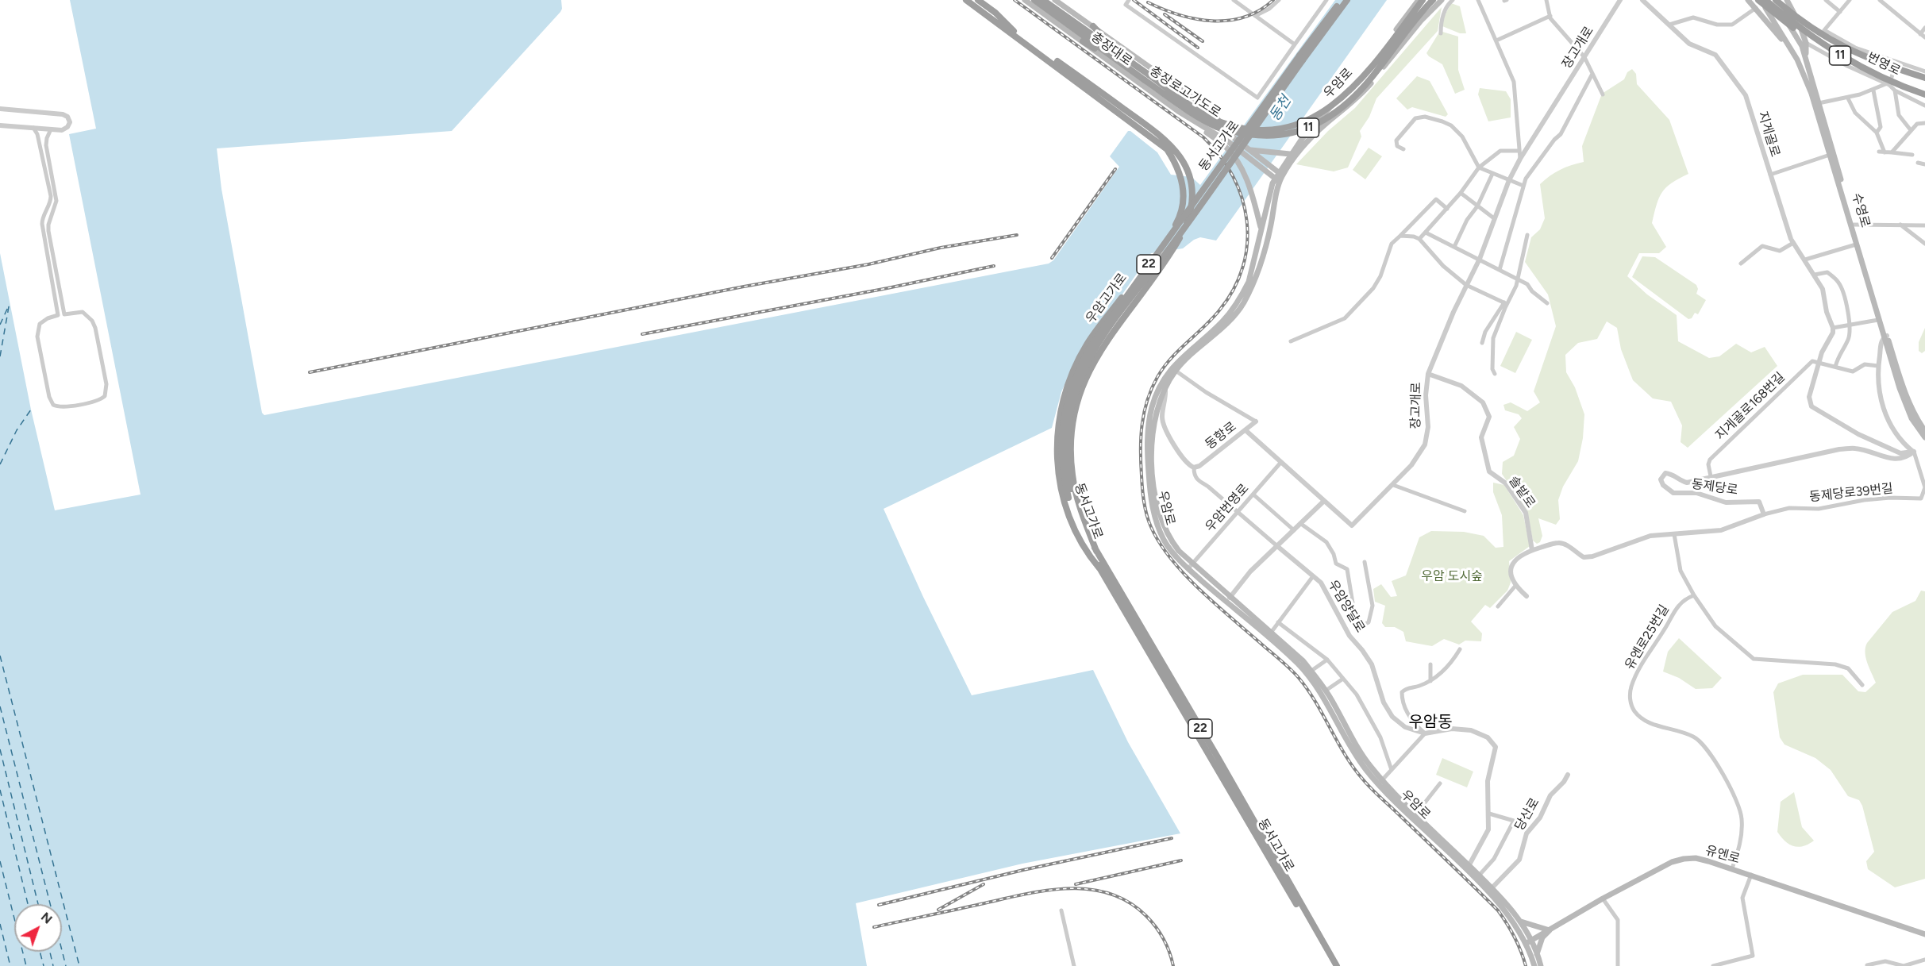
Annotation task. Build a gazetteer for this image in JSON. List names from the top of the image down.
{
  "streets": {
    "highway": [
      "11",
      "번영로",
      "충장로고가도로",
      "동서고가로",
      "22",
      "우암고가로"
    ],
    "main road": [
      "충장대로",
      "우암로",
      "수영로",
      "유엔로"
    ],
    "street": [
      "장고개로",
      "지게골로",
      "지게골로168번길",
      "동항로",
      "동제당로",
      "솔밭로",
      "동제당로39번길",
      "우암번영로",
      "우암양달로",
      "유엔로25번길",
      "당산로"
    ]
  },
  "crossings": [
    ["장고개로", "동항로"],
    ["장고개로", "솔밭로"],
    ["장고개로", "우암번영로"],
    ["충장대로", "우암로"],
    ["우암로", "동항로"],
    ["우암로", "우암번영로"],
    ["우암로", "당산로"],
    ["우암로", "유엔로"],
    ["지게골로", "수영로"],
    ["동서고가로", "우암고가로"],
    ["지게골로168번길", "동제당로"],
    ["동제당로", "동제당로39번길"],
    ["유엔로25번길", "유엔로"]
  ],
  "districts": ["우암동"],
  "water": ["동천"],
  "parks": ["우암 도시숲"],
  "north": "top right"
}
